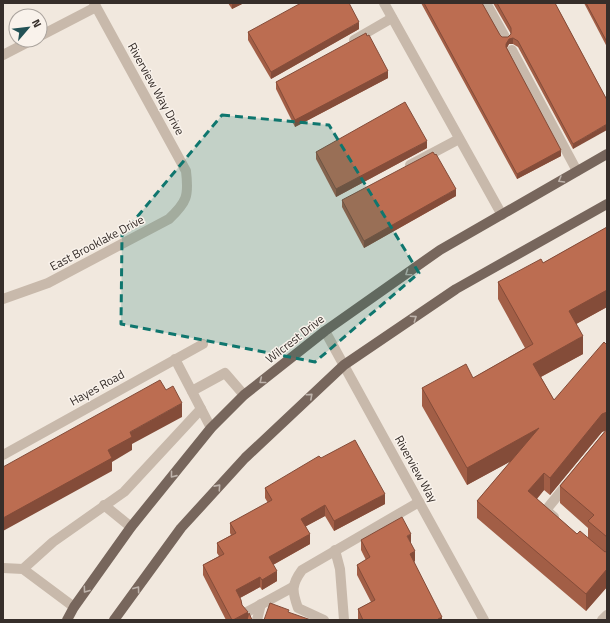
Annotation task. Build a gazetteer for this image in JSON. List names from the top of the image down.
{
  "streets": {
    "main road": ["Wilcrest Drive"],
    "street": [
      "Riverview Way Drive",
      "East Brooklake Drive",
      "Hayes Road",
      "Riverview Way"
    ]
  },
  "crossings": [
    ["Riverview Way Drive", "East Brooklake Drive"],
    ["Wilcrest Drive", "Riverview Way"]
  ],
  "north": "top right"
}
